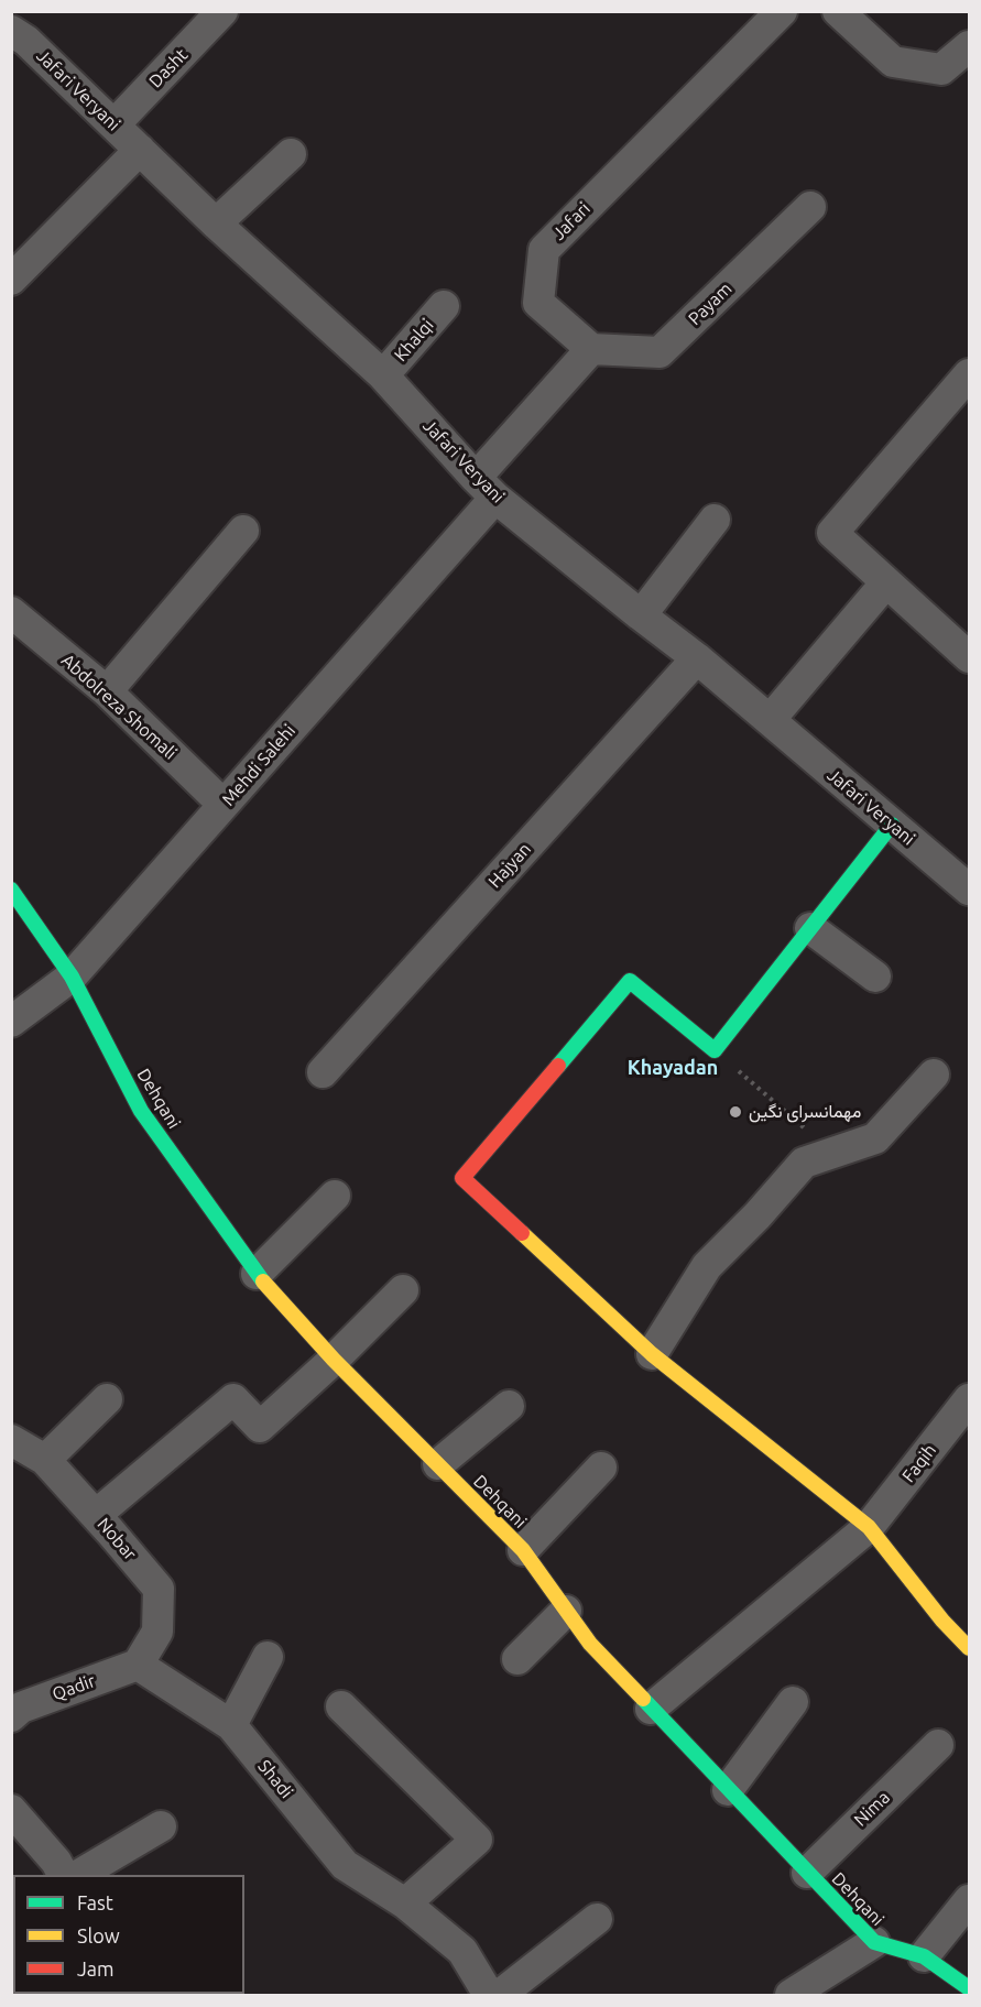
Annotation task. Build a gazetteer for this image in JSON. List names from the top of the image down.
{
  "streets": {
    "street": [
      "Dasht",
      "Jafari Veryani",
      "Jafari",
      "Payam",
      "Khalqi",
      "Abdolreza Shomali",
      "Mehdi Salehi",
      "Hajyan",
      "Dehqani",
      "Faqih",
      "Nobar",
      "Qadir",
      "Shadi",
      "Nima"
    ]
  },
  "crossings": [
    ["Dasht", "Jafari Veryani"],
    ["Jafari Veryani", "Khalqi"],
    ["Jafari Veryani", "Mehdi Salehi"],
    ["Jafari Veryani", "Hajyan"],
    ["Jafari", "Payam"],
    ["Abdolreza Shomali", "Mehdi Salehi"],
    ["Mehdi Salehi", "Dehqani"],
    ["Dehqani", "Faqih"],
    ["Dehqani", "Nima"],
    ["Nobar", "Qadir"],
    ["Nobar", "Shadi"],
    ["Qadir", "Shadi"]
  ],
  "districts": ["Khayadan"],
  "places": ["مهمانسرای نگین"],
  "legend": ["Fast", "Slow", "Jam"]
}
